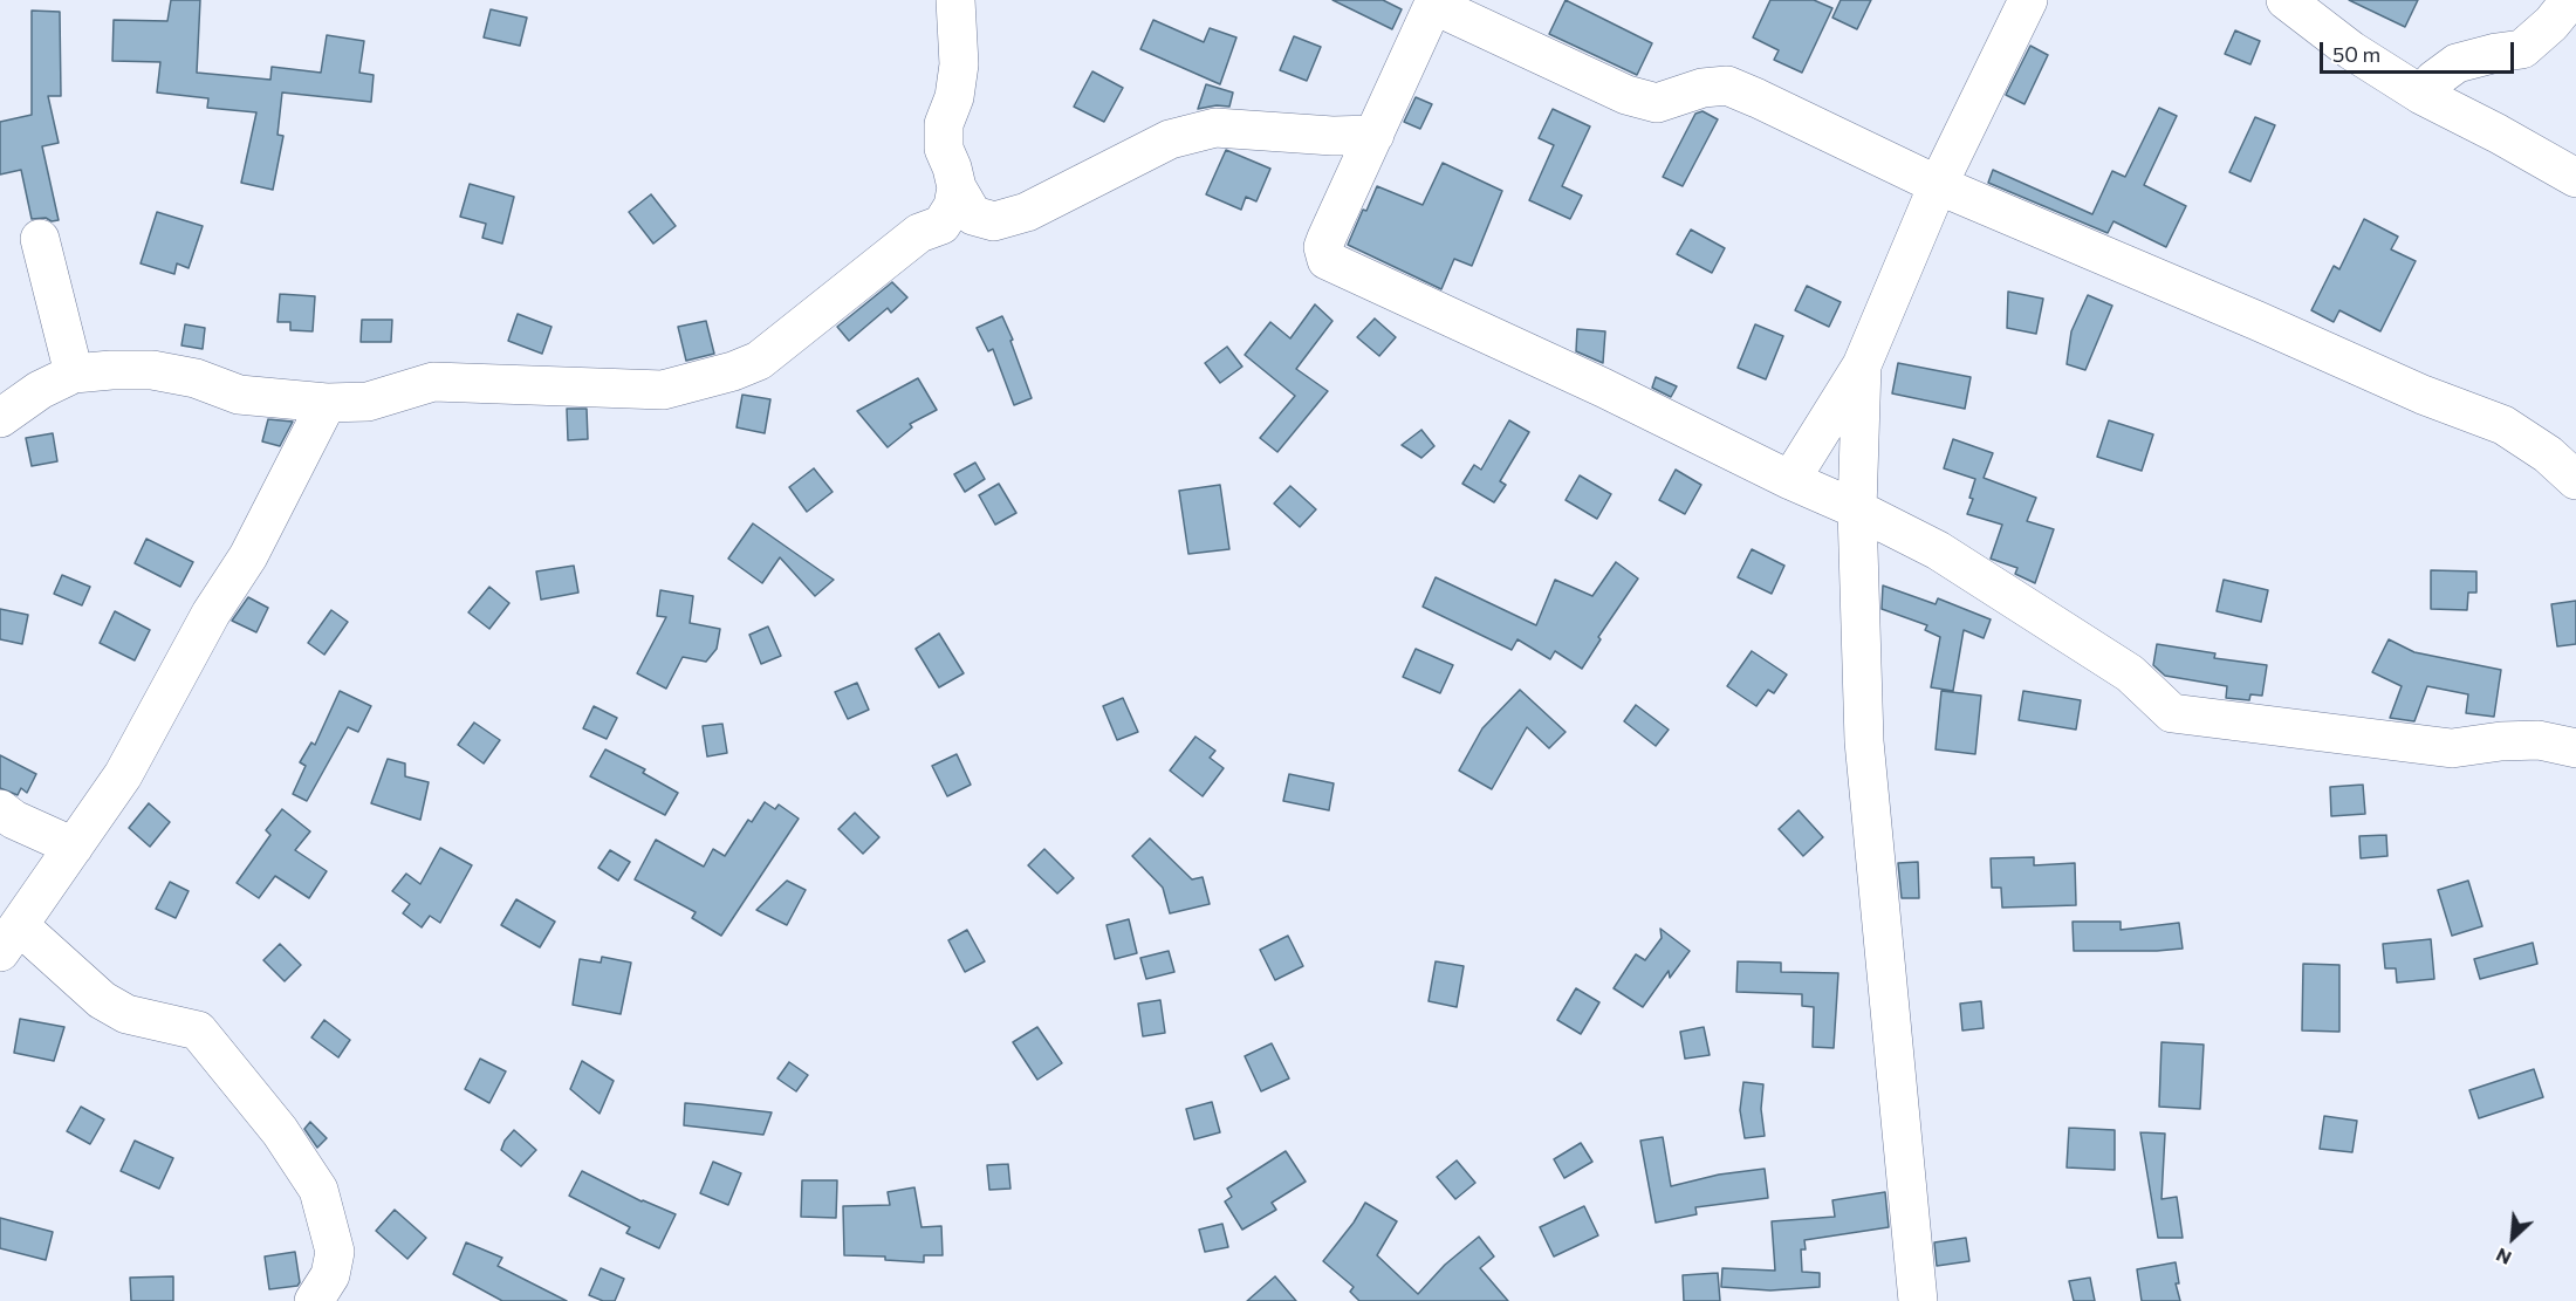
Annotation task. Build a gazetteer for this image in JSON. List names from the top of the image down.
{
  "scale_bar": "50 m",
  "north": "bottom left"
}
